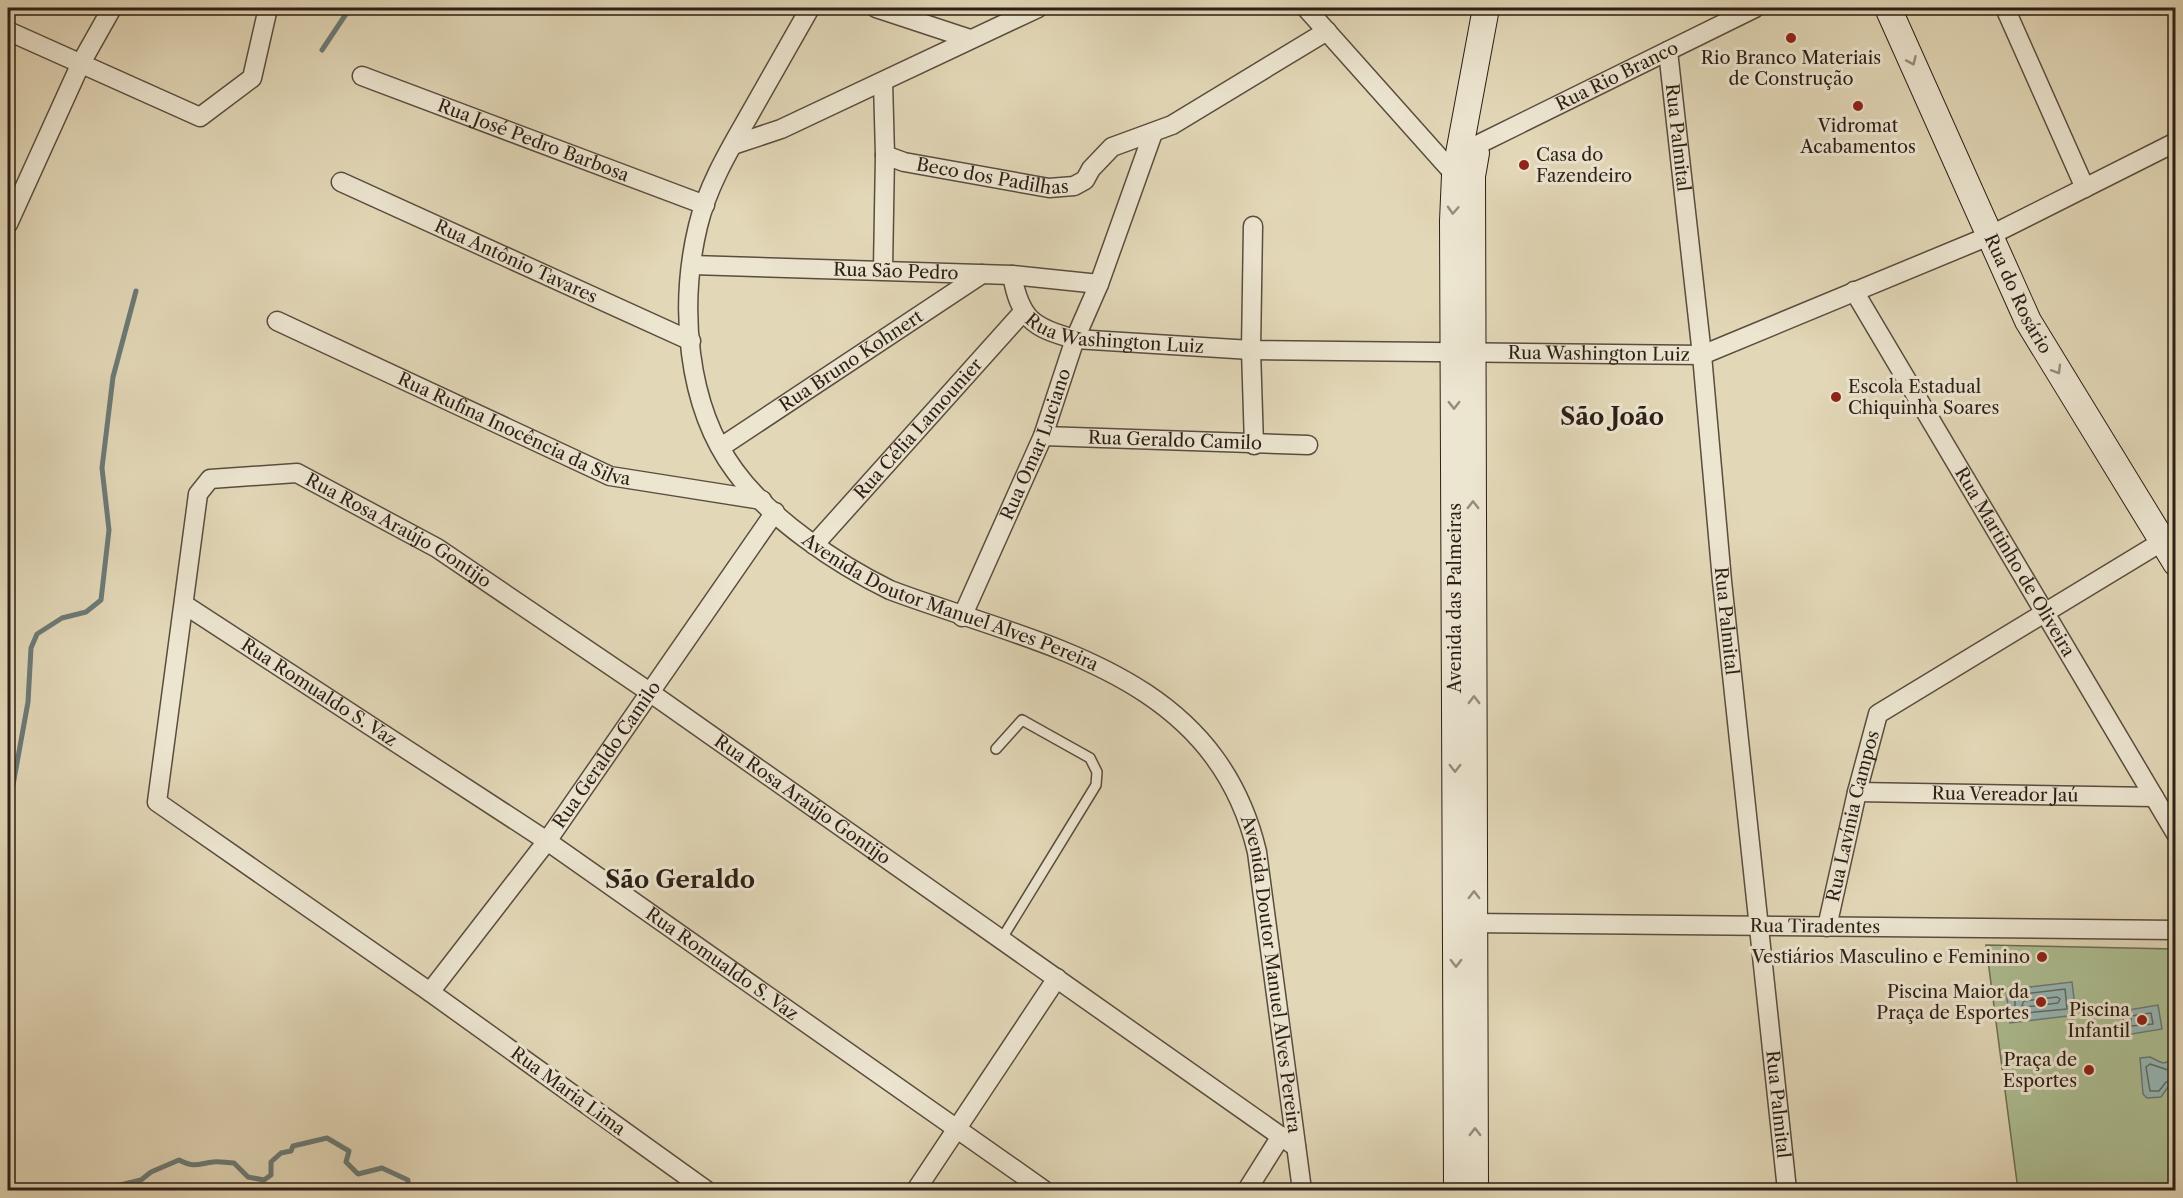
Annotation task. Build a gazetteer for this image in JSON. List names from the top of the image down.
{
  "streets": {
    "main road": ["Rua do Rosário", "Avenida das Palmeiras"],
    "street": [
      "Rua Rio Branco",
      "Rua Palmital",
      "Rua José Pedro Barbosa",
      "Beco dos Padilhas",
      "Rua Antônio Tavares",
      "Rua São Pedro",
      "Rua Washington Luiz",
      "Rua Bruno Kohnert",
      "Rua Rufina Inocência da Silva",
      "Rua Célia Lamounier",
      "Rua Geraldo Camilo",
      "Rua Omar Luciano",
      "Rua Rosa Araújo Gontijo",
      "Rua Martinho de Oliveira",
      "Avenida Doutor Manuel Alves Pereira",
      "Rua Romualdo S. Vaz",
      "Rua Vereador Jaú",
      "Rua Lavínia Campos",
      "Rua Tiradentes",
      "Rua Maria Lima"
    ]
  },
  "crossings": [
    ["Rua Rio Branco", "Rua Palmital"],
    ["Rua Rio Branco", "Avenida das Palmeiras"],
    ["Rua Palmital", "Rua Washington Luiz"],
    ["Rua Palmital", "Rua Tiradentes"],
    ["Rua José Pedro Barbosa", "Avenida Doutor Manuel Alves Pereira"],
    ["Beco dos Padilhas", "Rua Omar Luciano"],
    ["Rua Antônio Tavares", "Avenida Doutor Manuel Alves Pereira"],
    ["Rua São Pedro", "Rua Washington Luiz"],
    ["Rua São Pedro", "Rua Bruno Kohnert"],
    ["Rua São Pedro", "Rua Omar Luciano"],
    ["Rua São Pedro", "Avenida Doutor Manuel Alves Pereira"],
    ["Rua do Rosário", "Rua Washington Luiz"],
    ["Rua do Rosário", "Rua Lavínia Campos"],
    ["Rua Washington Luiz", "Rua Célia Lamounier"],
    ["Rua Washington Luiz", "Rua Omar Luciano"],
    ["Rua Washington Luiz", "Rua Martinho de Oliveira"],
    ["Rua Washington Luiz", "Avenida das Palmeiras"],
    ["Rua Bruno Kohnert", "Avenida Doutor Manuel Alves Pereira"],
    ["Rua Rufina Inocência da Silva", "Rua Geraldo Camilo"],
    ["Rua Rufina Inocência da Silva", "Avenida Doutor Manuel Alves Pereira"],
    ["Rua Célia Lamounier", "Avenida Doutor Manuel Alves Pereira"],
    ["Rua Geraldo Camilo", "Rua Omar Luciano"],
    ["Rua Geraldo Camilo", "Rua Rosa Araújo Gontijo"],
    ["Rua Geraldo Camilo", "Avenida Doutor Manuel Alves Pereira"],
    ["Rua Geraldo Camilo", "Rua Romualdo S. Vaz"],
    ["Rua Geraldo Camilo", "Rua Maria Lima"],
    ["Rua Omar Luciano", "Avenida Doutor Manuel Alves Pereira"],
    ["Rua Rosa Araújo Gontijo", "Avenida Doutor Manuel Alves Pereira"],
    ["Rua Rosa Araújo Gontijo", "Rua Romualdo S. Vaz"],
    ["Rua Rosa Araújo Gontijo", "Rua Maria Lima"],
    ["Rua Martinho de Oliveira", "Rua Vereador Jaú"],
    ["Rua Martinho de Oliveira", "Rua Lavínia Campos"],
    ["Avenida das Palmeiras", "Rua Tiradentes"],
    ["Rua Romualdo S. Vaz", "Rua Maria Lima"],
    ["Rua Vereador Jaú", "Rua Lavínia Campos"],
    ["Rua Lavínia Campos", "Rua Tiradentes"]
  ],
  "one_way": ["Rua do Rosário"],
  "districts": ["São João", "São Geraldo"],
  "places": [
    "Rio Branco Materiais de Construção",
    "Vidromat Acabamentos",
    "Casa do Fazendeiro",
    "Escola Estadual Chiquinha Soares",
    "Vestiários Masculino e Feminino",
    "Piscina Maior da Praça de Esportes",
    "Piscina Infantil",
    "Praça de Esportes"
  ]
}
